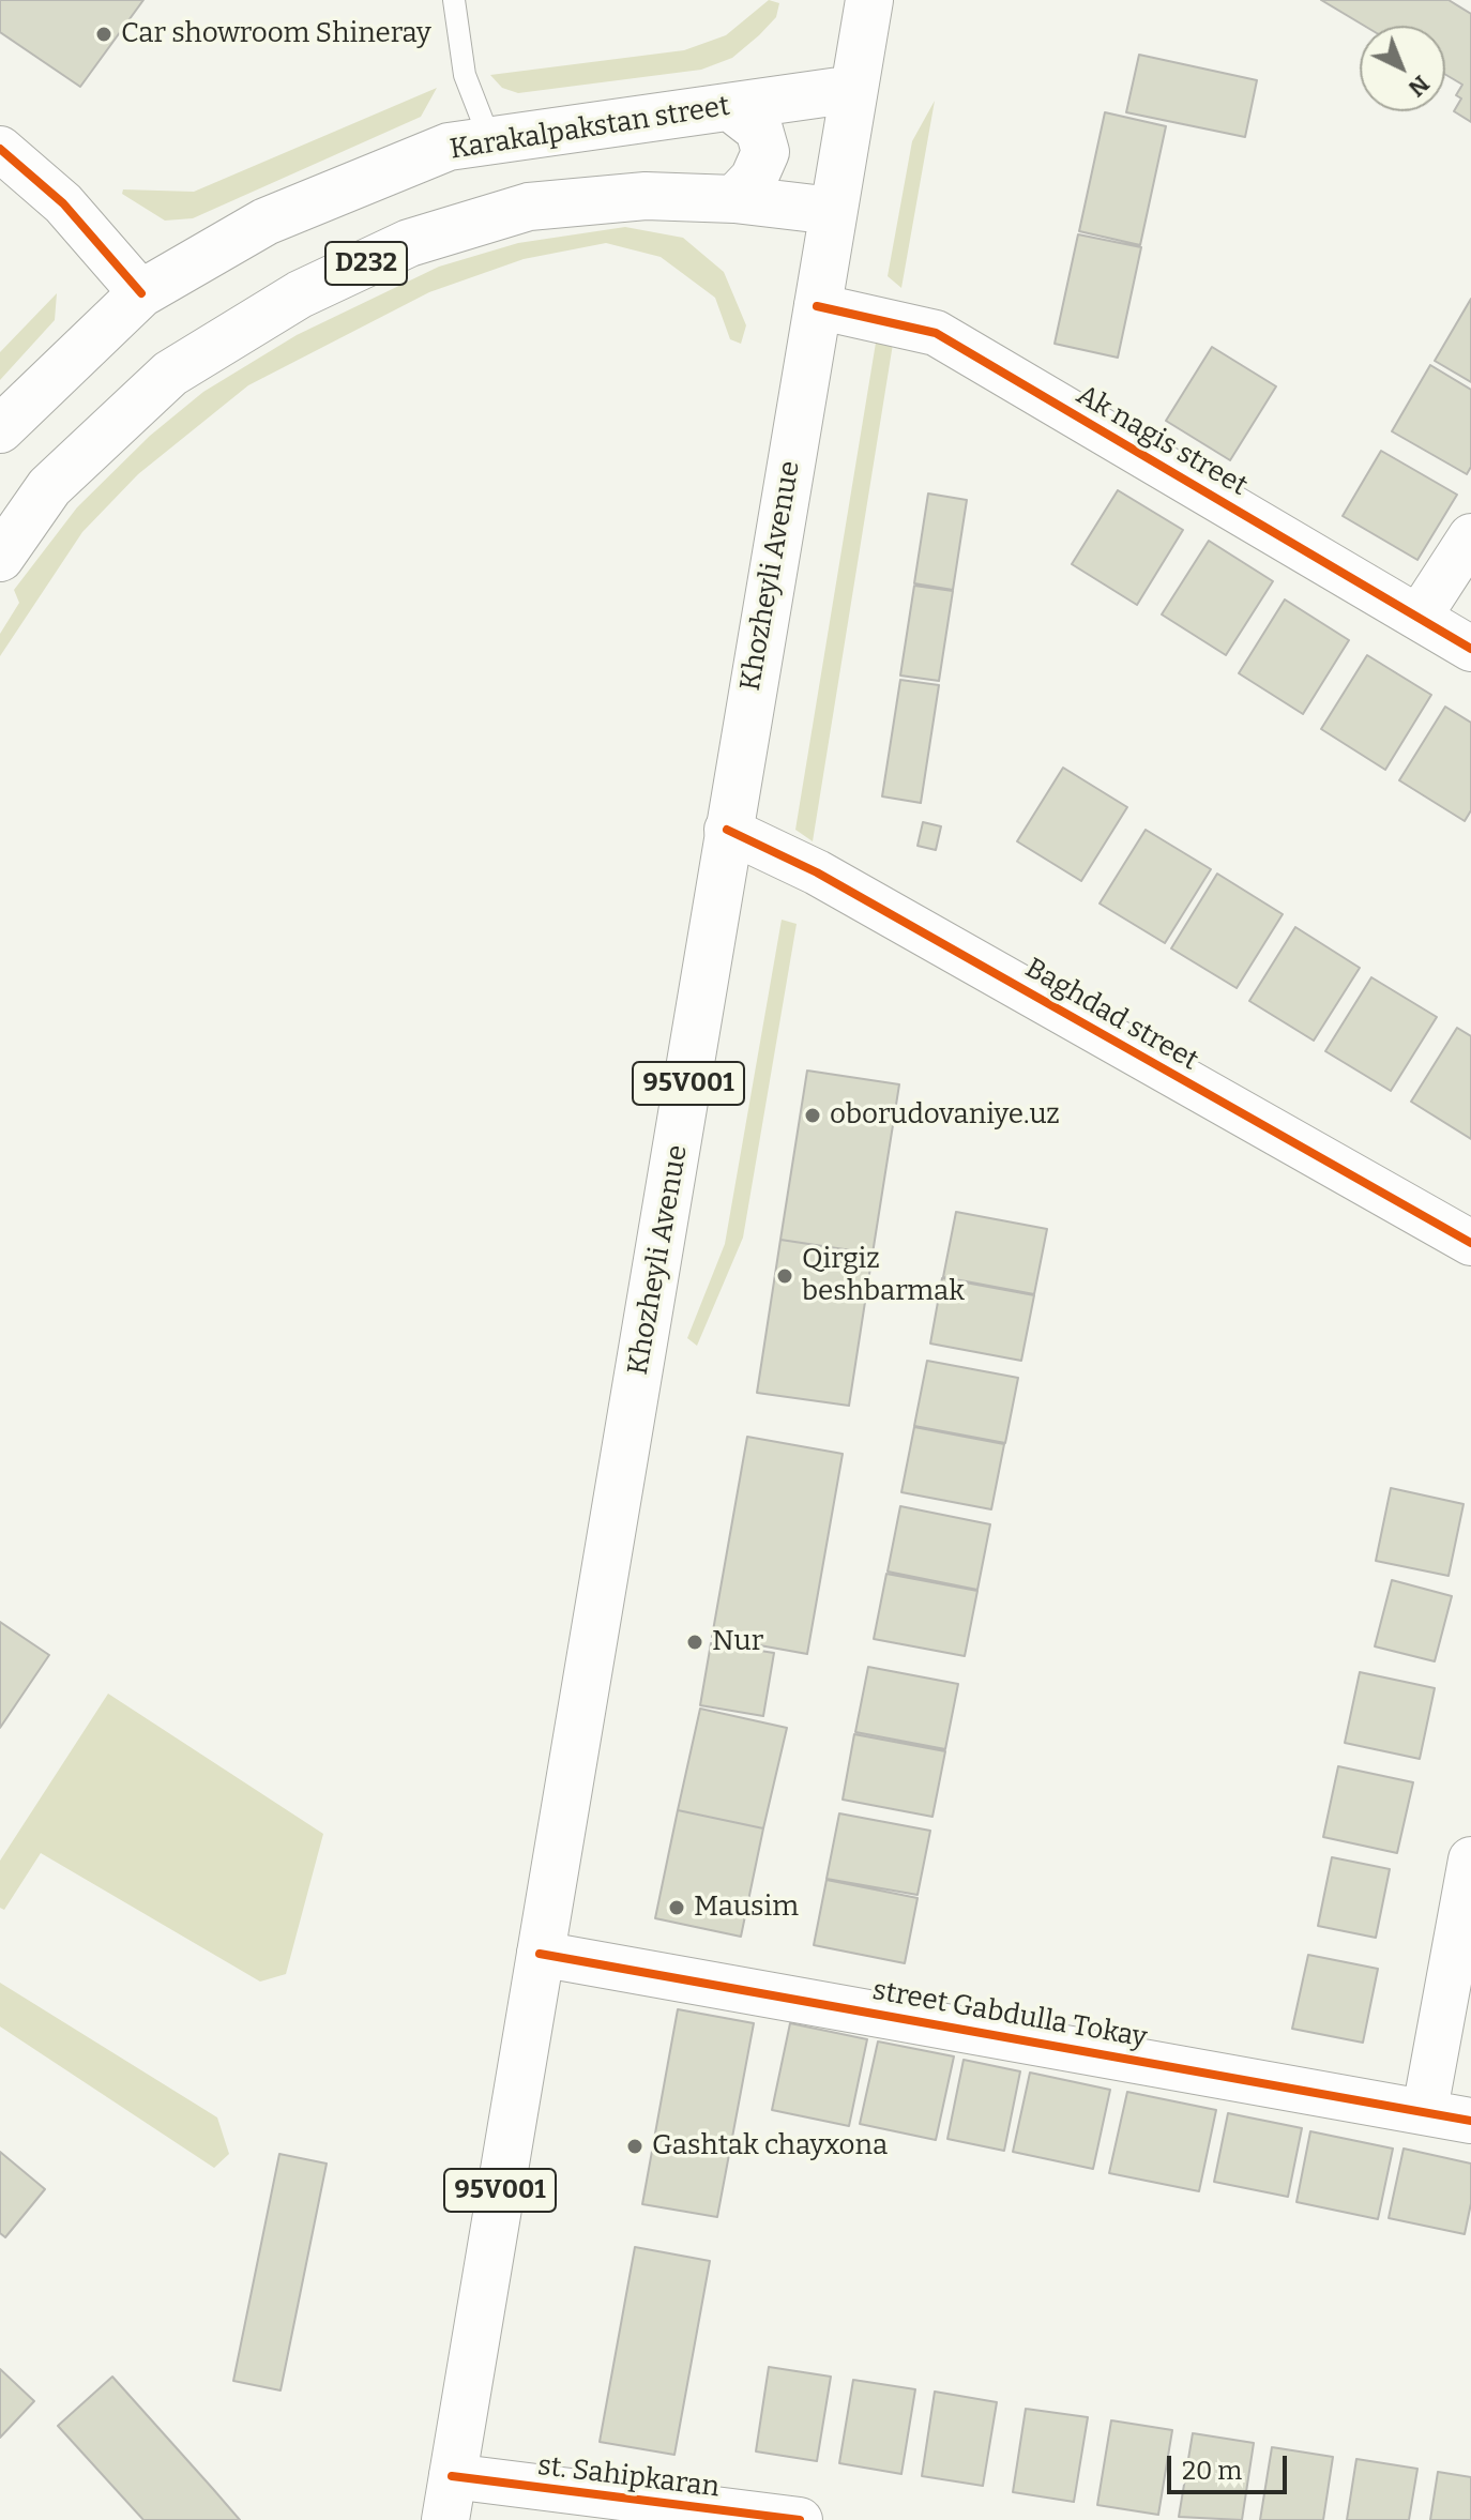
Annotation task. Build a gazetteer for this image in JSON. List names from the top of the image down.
{
  "streets": {
    "main road": [
      "Karakalpakstan street",
      "D232",
      "Khozheyli Avenue",
      "95V001"
    ],
    "street": [
      "Ak nagis street",
      "Baghdad street",
      "street Gabdulla Tokay",
      "st. Sahipkaran"
    ]
  },
  "crossings": [
    ["Karakalpakstan street", "Khozheyli Avenue"],
    ["D232", "Khozheyli Avenue"],
    ["Ak nagis street", "Khozheyli Avenue"],
    ["Khozheyli Avenue", "Baghdad street"],
    ["Khozheyli Avenue", "street Gabdulla Tokay"],
    ["Khozheyli Avenue", "st. Sahipkaran"]
  ],
  "places": [
    "Car showroom Shineray",
    "oborudovaniye.uz",
    "Qirgiz beshbarmak",
    "Nur",
    "Mausim",
    "Gashtak chayxona"
  ],
  "scale_bar": "20 m",
  "north": "bottom right"
}
